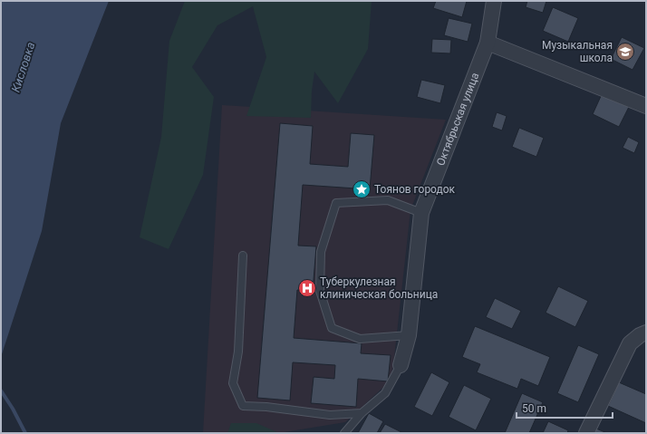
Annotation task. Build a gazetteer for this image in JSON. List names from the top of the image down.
{
  "streets": {
    "street": ["Октябрьская улица"]
  },
  "water": ["Кисловка"],
  "places": {
    "school or university": ["Музыкальная школа"],
    "place": ["Тоянов городок"],
    "hospital": ["Туберкулезная клиническая больница"]
  },
  "scale_bar": "50 m"
}
